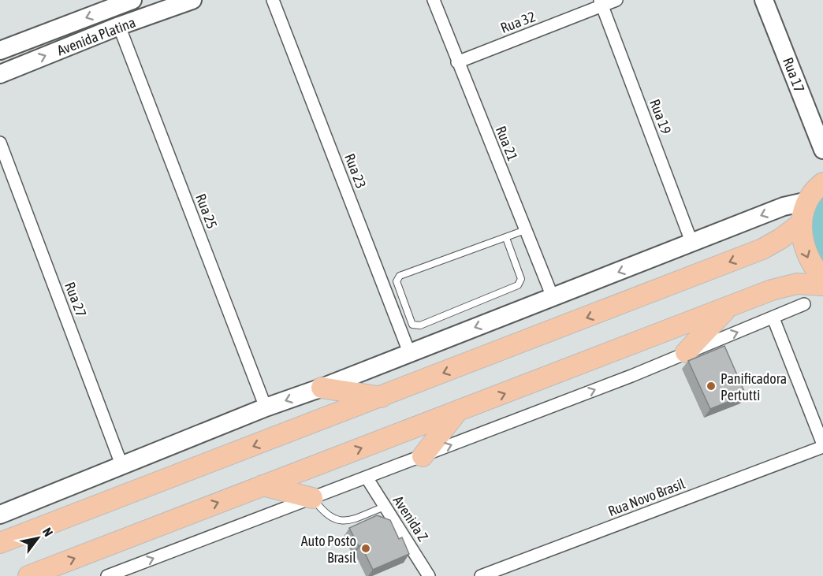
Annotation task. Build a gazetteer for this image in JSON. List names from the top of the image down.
{
  "streets": {
    "street": [
      "Rua 32",
      "Avenida Platina",
      "Rua 17",
      "Rua 19",
      "Rua 21",
      "Rua 23",
      "Rua 25",
      "Rua 27",
      "Rua Novo Brasil",
      "Avenida Z"
    ]
  },
  "crossings": [
    ["Rua 32", "Rua 19"],
    ["Rua 32", "Rua 21"],
    ["Avenida Platina", "Rua 25"]
  ],
  "places": ["Panificadora Pertutti", "Auto Posto Brasil"],
  "north": "top right"
}
